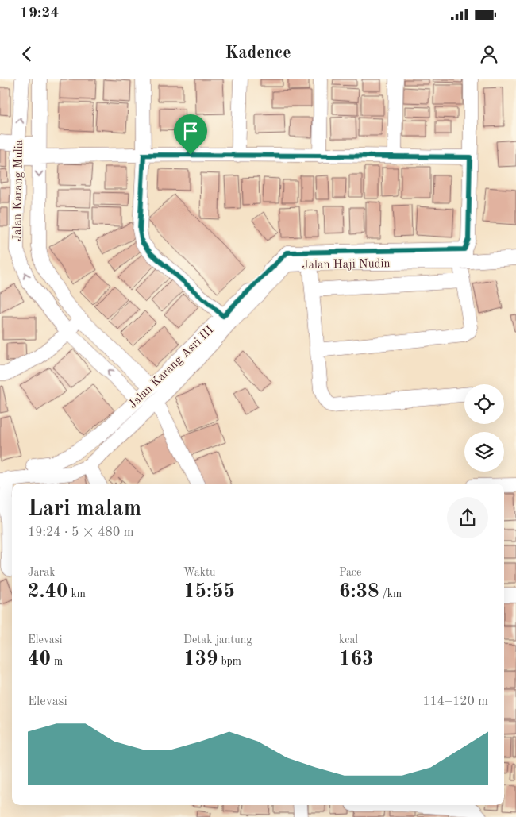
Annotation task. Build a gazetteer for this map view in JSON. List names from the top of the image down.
{
  "streets": {
    "street": ["Jalan Karang Mulia", "Jalan Haji Nudin", "Jalan Karang Asri III"]
  },
  "crossings": [
    ["Jalan Karang Mulia", "Jalan Karang Asri III"],
    ["Jalan Haji Nudin", "Jalan Karang Asri III"]
  ],
  "page": {
    "status": "19:24",
    "header": "Kadence",
    "heading": ["Lari malam", "19:24 · 5 × 480 m"],
    "stats": [
      ["Jarak", "2.40 km"],
      ["Waktu", "15:55"],
      ["Pace", "6:38 /km"],
      ["Elevasi", "40 m"],
      ["Detak jantung", "139 bpm"],
      ["kcal", "163"]
    ],
    "chart": ["Elevasi", "114–120 m"]
  }
}
